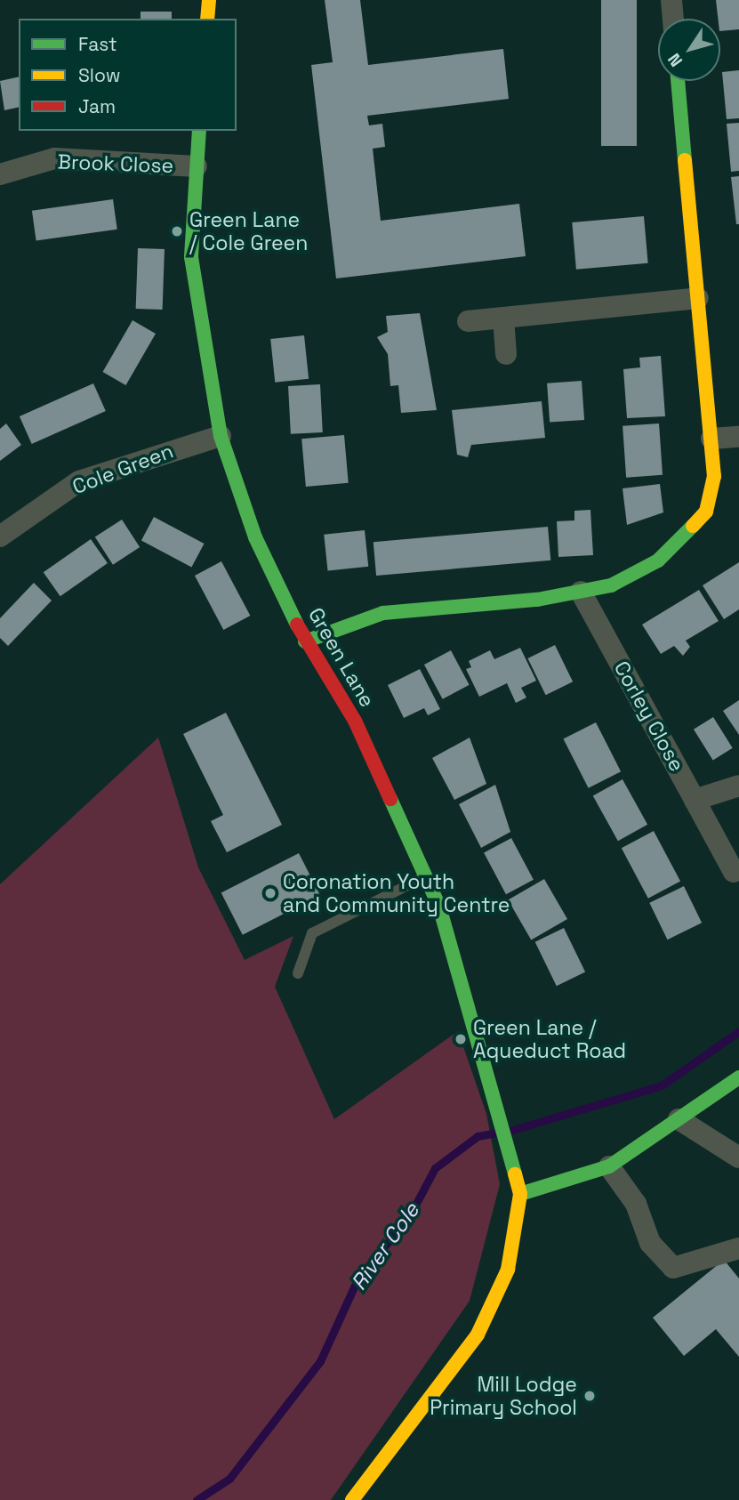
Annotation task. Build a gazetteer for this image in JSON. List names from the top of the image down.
{
  "streets": {
    "street": [
      "Brook Close",
      "Cole Green",
      "Green Lane",
      "Corley Close"
    ]
  },
  "crossings": [
    ["Brook Close", "Green Lane"],
    ["Cole Green", "Green Lane"]
  ],
  "water": ["River Cole"],
  "places": [
    "Green Lane / Cole Green",
    "Coronation Youth and Community Centre",
    "Green Lane / Aqueduct Road",
    "Mill Lodge Primary School"
  ],
  "legend": ["Fast", "Slow", "Jam"],
  "north": "bottom left"
}
